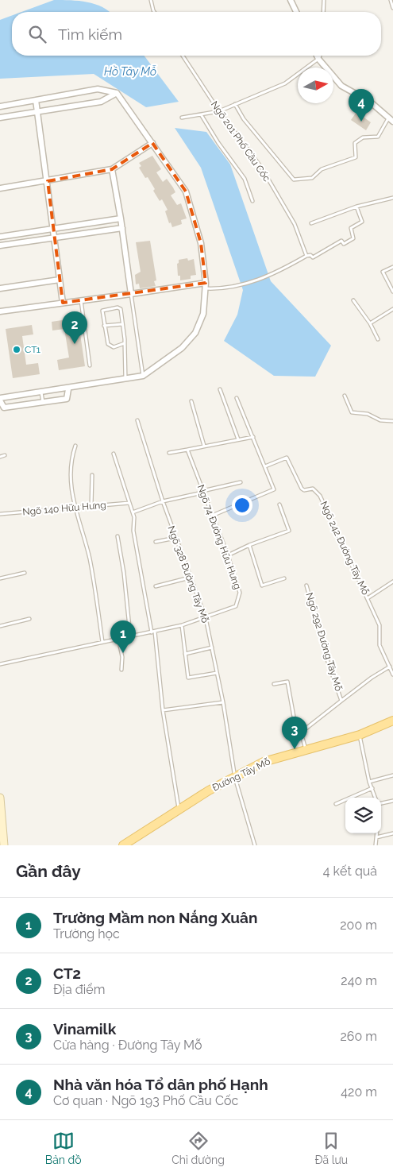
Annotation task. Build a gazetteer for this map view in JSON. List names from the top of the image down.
{
  "streets": {
    "main road": ["Đường Tây Mỗ"],
    "lane": [
      "Ngõ 201 Phố Cầu Cốc",
      "Ngõ 140 Hữu Hưng",
      "Ngõ 74 Đường Hữu Hưng",
      "Ngõ 242 Đường Tây Mỗ",
      "Ngõ 328 Đường Tây Mỗ",
      "Ngõ 292 Đường Tây Mỗ"
    ]
  },
  "crossings": [
    ["Ngõ 74 Đường Hữu Hưng", "Ngõ 328 Đường Tây Mỗ"],
    ["Ngõ 328 Đường Tây Mỗ", "Đường Tây Mỗ"]
  ],
  "water": ["Hồ Tây Mỗ"],
  "places": ["CT1"],
  "north": "right",
  "page": {
    "search": "Tìm kiếm",
    "pins": [
      "4",
      "2",
      "1",
      "3"
    ],
    "heading": ["Gần đây", "4 kết quả"],
    "list": [
      {
        "mark": "1",
        "name": "Trường Mầm non Nắng Xuân",
        "note": "Trường học",
        "value": "200 m"
      },
      {
        "mark": "2",
        "name": "CT2",
        "note": "Địa điểm",
        "value": "240 m"
      },
      {
        "mark": "3",
        "name": "Vinamilk",
        "note": "Cửa hàng · Đường Tây Mỗ",
        "value": "260 m"
      },
      {
        "mark": "4",
        "name": "Nhà văn hóa Tổ dân phố Hạnh",
        "note": "Cơ quan · Ngõ 193 Phố Cầu Cốc",
        "value": "420 m"
      }
    ],
    "nav": ["Bản đồ", "Chỉ đường", "Đã lưu"]
  }
}
